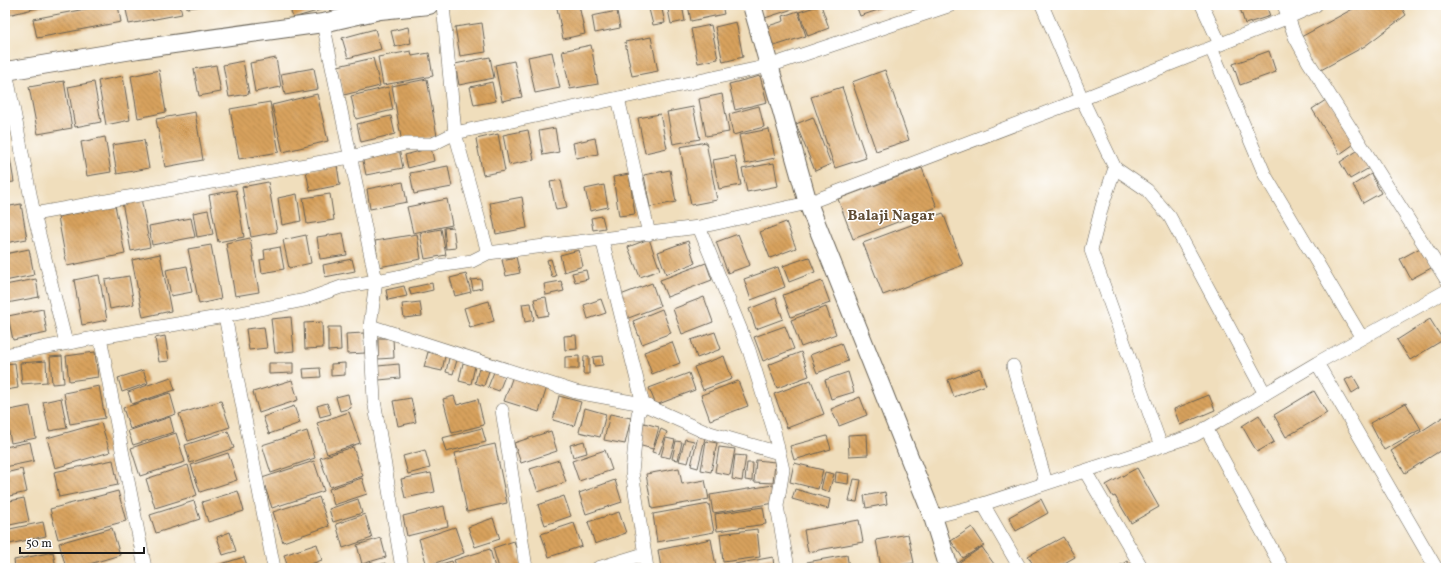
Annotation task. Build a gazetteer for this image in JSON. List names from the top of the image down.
{
  "districts": ["Balaji Nagar"],
  "scale_bar": "50 m"
}
